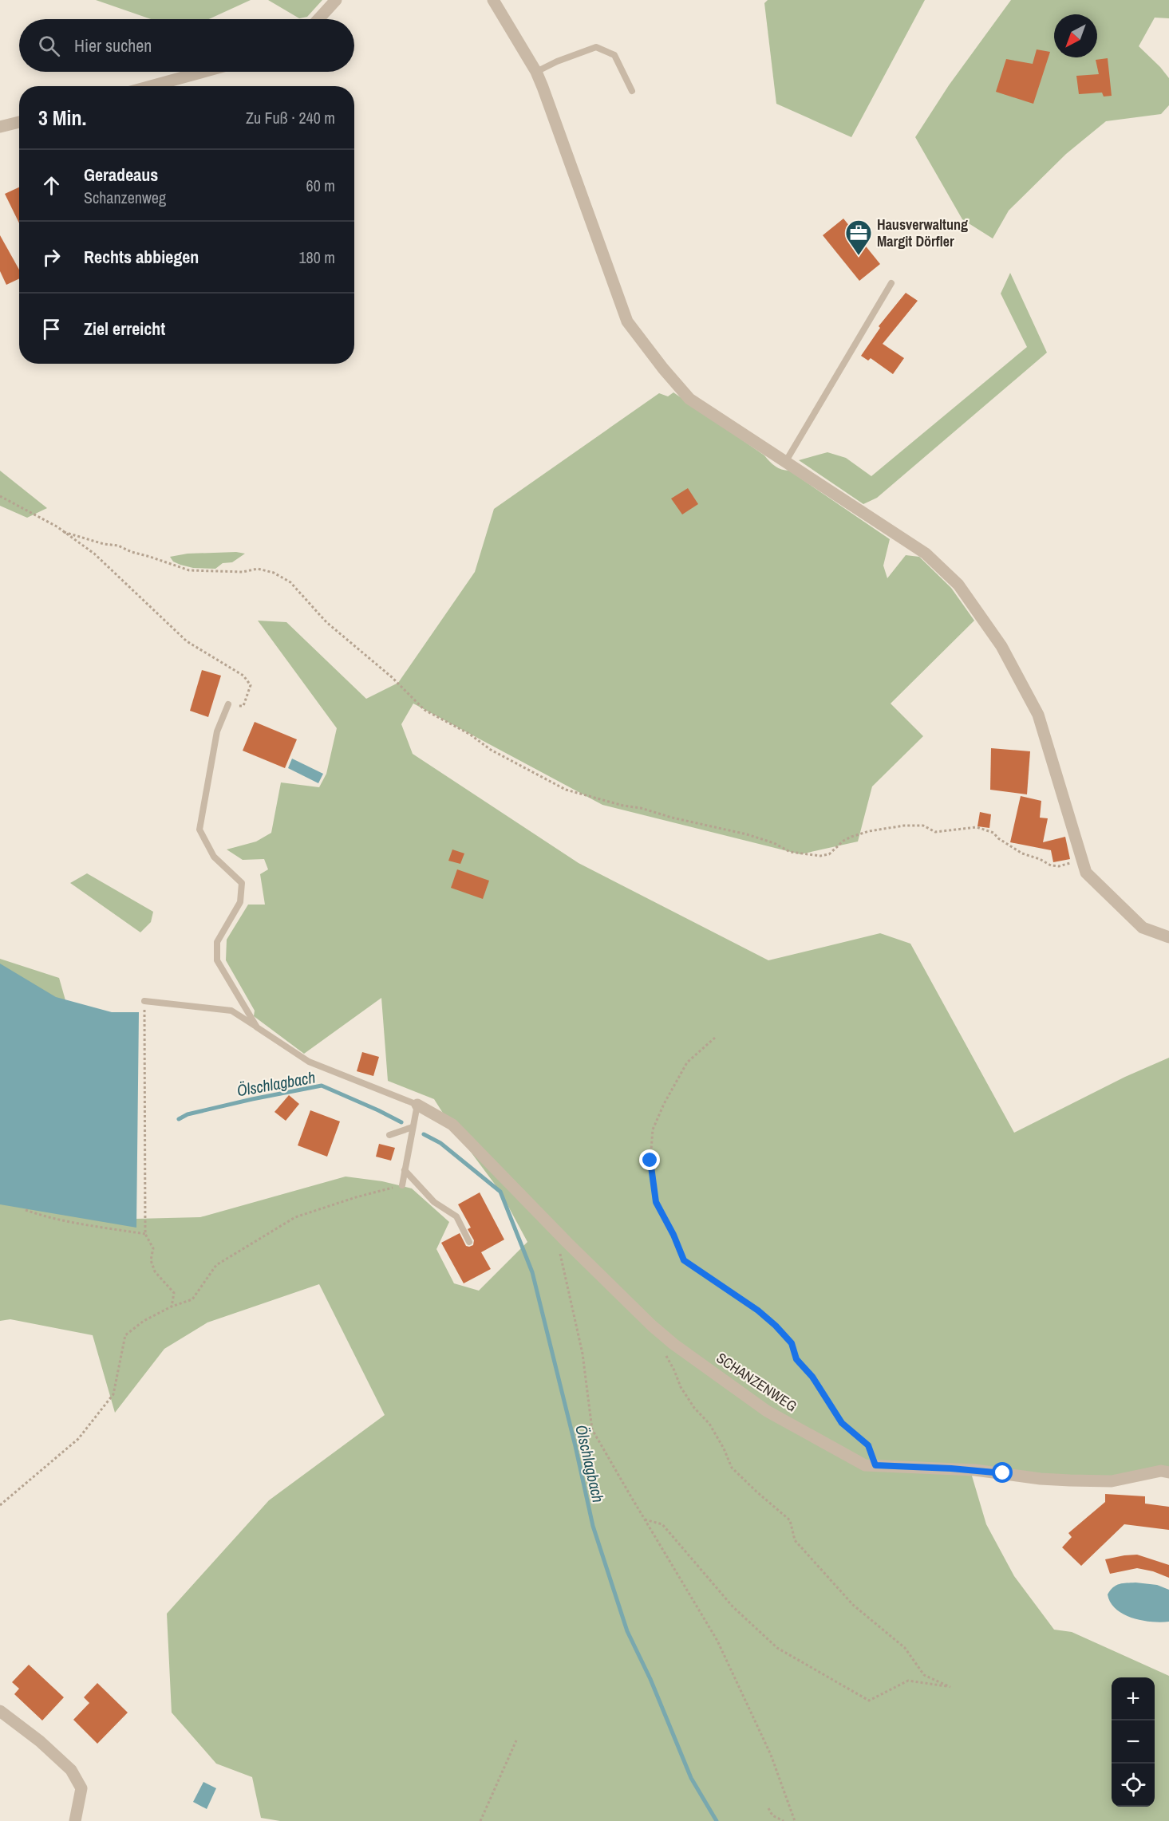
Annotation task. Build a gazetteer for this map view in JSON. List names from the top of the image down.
{
  "streets": {
    "street": ["SCHANZENWEG"]
  },
  "water": ["Ölschlagbach"],
  "places": {
    "office": ["Hausverwaltung Margit Dörfler"]
  },
  "north": "bottom left",
  "page": {
    "search": "Hier suchen",
    "heading": ["3 Min.", "Zu Fuß · 240 m"],
    "list": [
      ["Geradeaus", "Schanzenweg", "60 m"],
      ["Rechts abbiegen", "180 m"],
      "Ziel erreicht"
    ],
    "map_buttons": ["+", "−"]
  }
}
